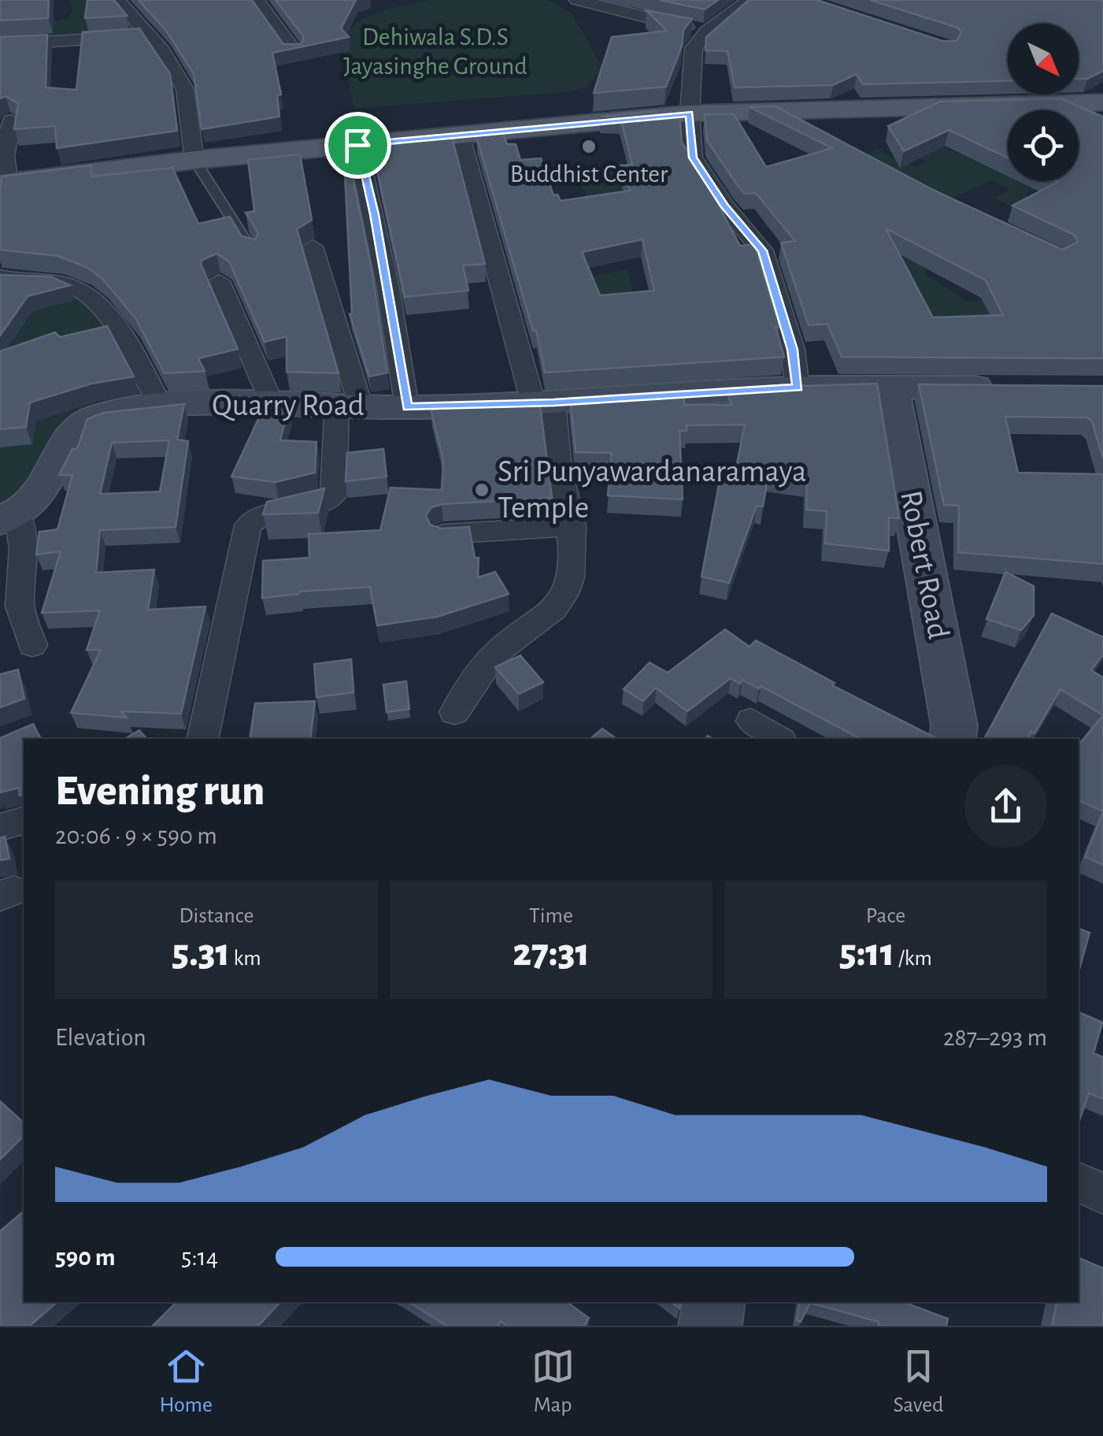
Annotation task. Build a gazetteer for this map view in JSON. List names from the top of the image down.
{
  "streets": {
    "street": ["Quarry Road", "Robert Road"]
  },
  "crossings": [
    ["Quarry Road", "Robert Road"]
  ],
  "parks": ["Dehiwala S.D.S Jayasinghe Ground"],
  "places": ["Buddhist Center", "Sri Punyawardanaramaya Temple"],
  "north": "bottom right",
  "page": {
    "heading": ["Evening run", "20:06 · 9 × 590 m"],
    "stats": [
      ["Distance", "5.31 km"],
      ["Time", "27:31"],
      ["Pace", "5:11 /km"]
    ],
    "chart": ["Elevation", "287–293 m"],
    "list": [
      {
        "name": "590 m",
        "note": "5:14"
      }
    ],
    "tabs": ["Home", "Map", "Saved"]
  }
}
